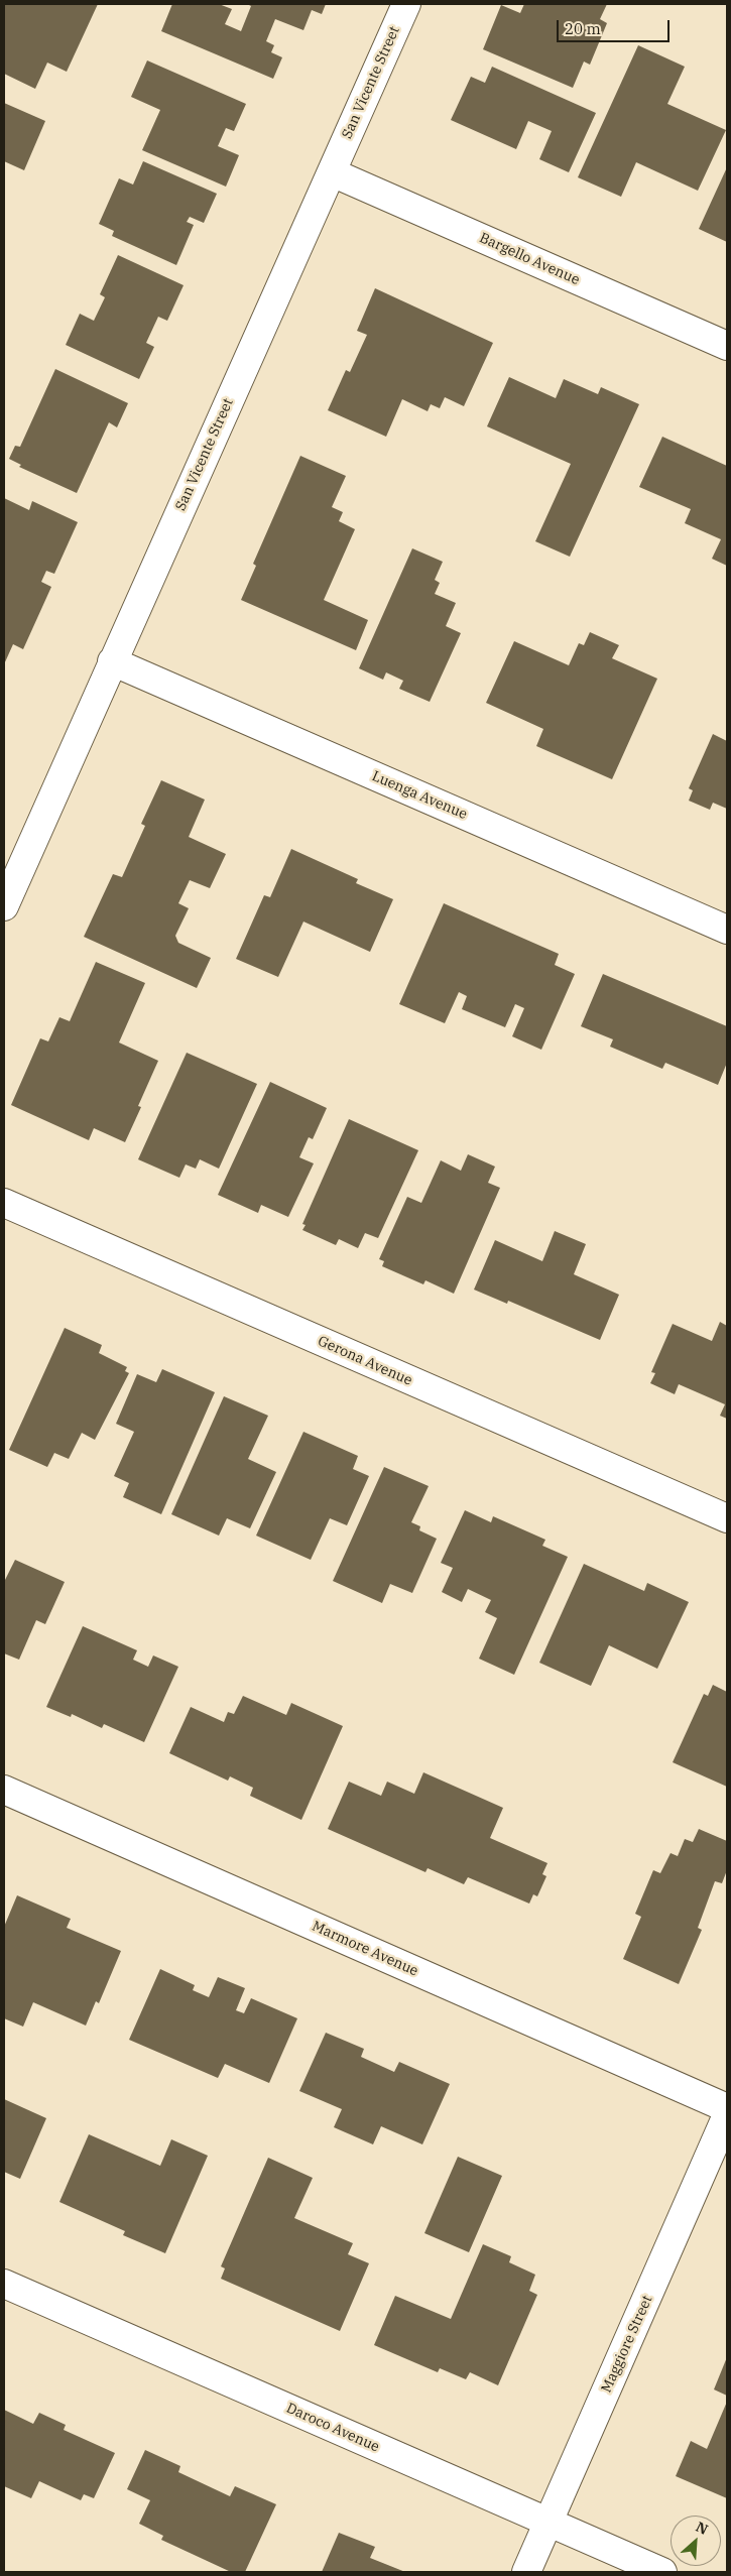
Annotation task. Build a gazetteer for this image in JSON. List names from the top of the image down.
{
  "streets": {
    "street": [
      "San Vicente Street",
      "Bargello Avenue",
      "Luenga Avenue",
      "Gerona Avenue",
      "Marmore Avenue",
      "Maggiore Street",
      "Daroco Avenue"
    ]
  },
  "crossings": [
    ["San Vicente Street", "Bargello Avenue"],
    ["San Vicente Street", "Luenga Avenue"],
    ["Maggiore Street", "Daroco Avenue"]
  ],
  "scale_bar": "20 m",
  "north": "top right"
}
